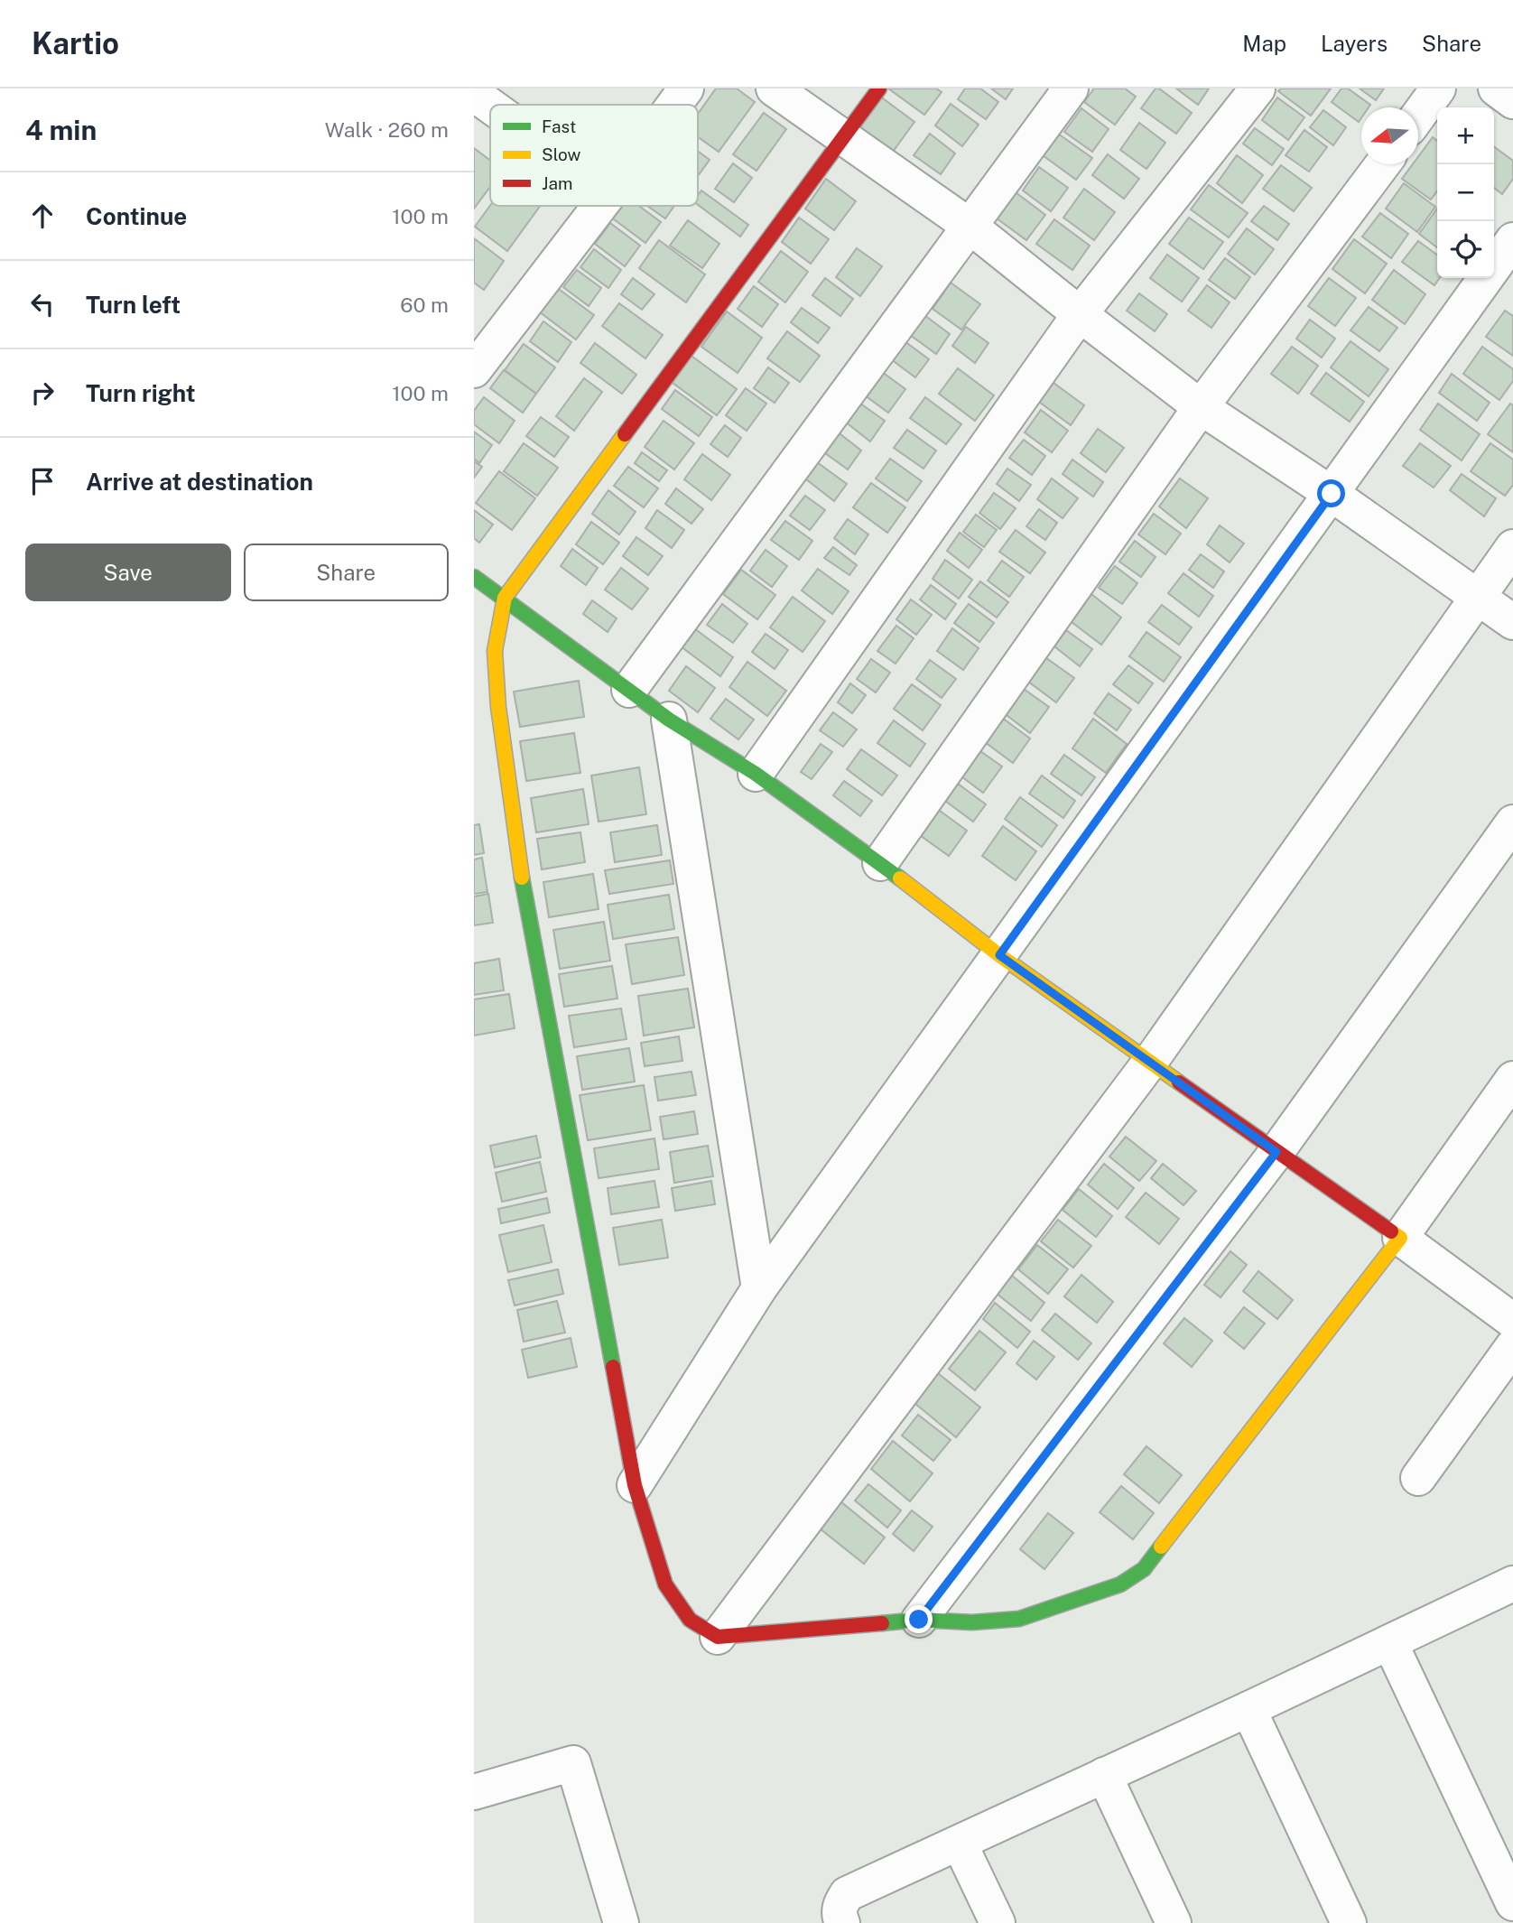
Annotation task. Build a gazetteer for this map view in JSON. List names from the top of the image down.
{
  "legend": ["Fast", "Slow", "Jam"],
  "north": "left",
  "page": {
    "header": "Kartio",
    "nav": ["Map", "Layers", "Share"],
    "heading": ["4 min", "Walk · 260 m"],
    "map_buttons": ["+", "−"],
    "list": [
      ["Continue", "100 m"],
      ["Turn left", "60 m"],
      ["Turn right", "100 m"],
      "Arrive at destination"
    ],
    "buttons": ["Save", "Share"]
  }
}
